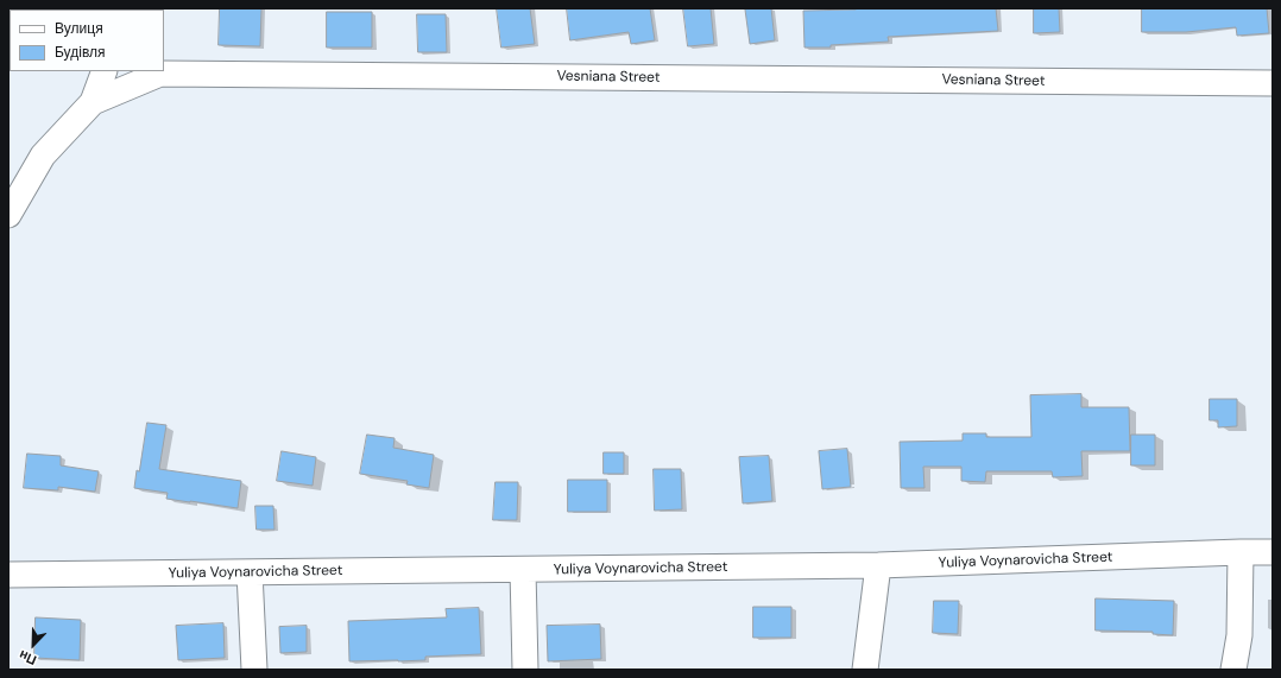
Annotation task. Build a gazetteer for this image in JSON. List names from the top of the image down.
{
  "streets": {
    "street": ["Vesniana Street", "Yuliya Voynarovicha Street"]
  },
  "legend": ["Вулиця", "Будівля"],
  "north": "bottom left"
}
